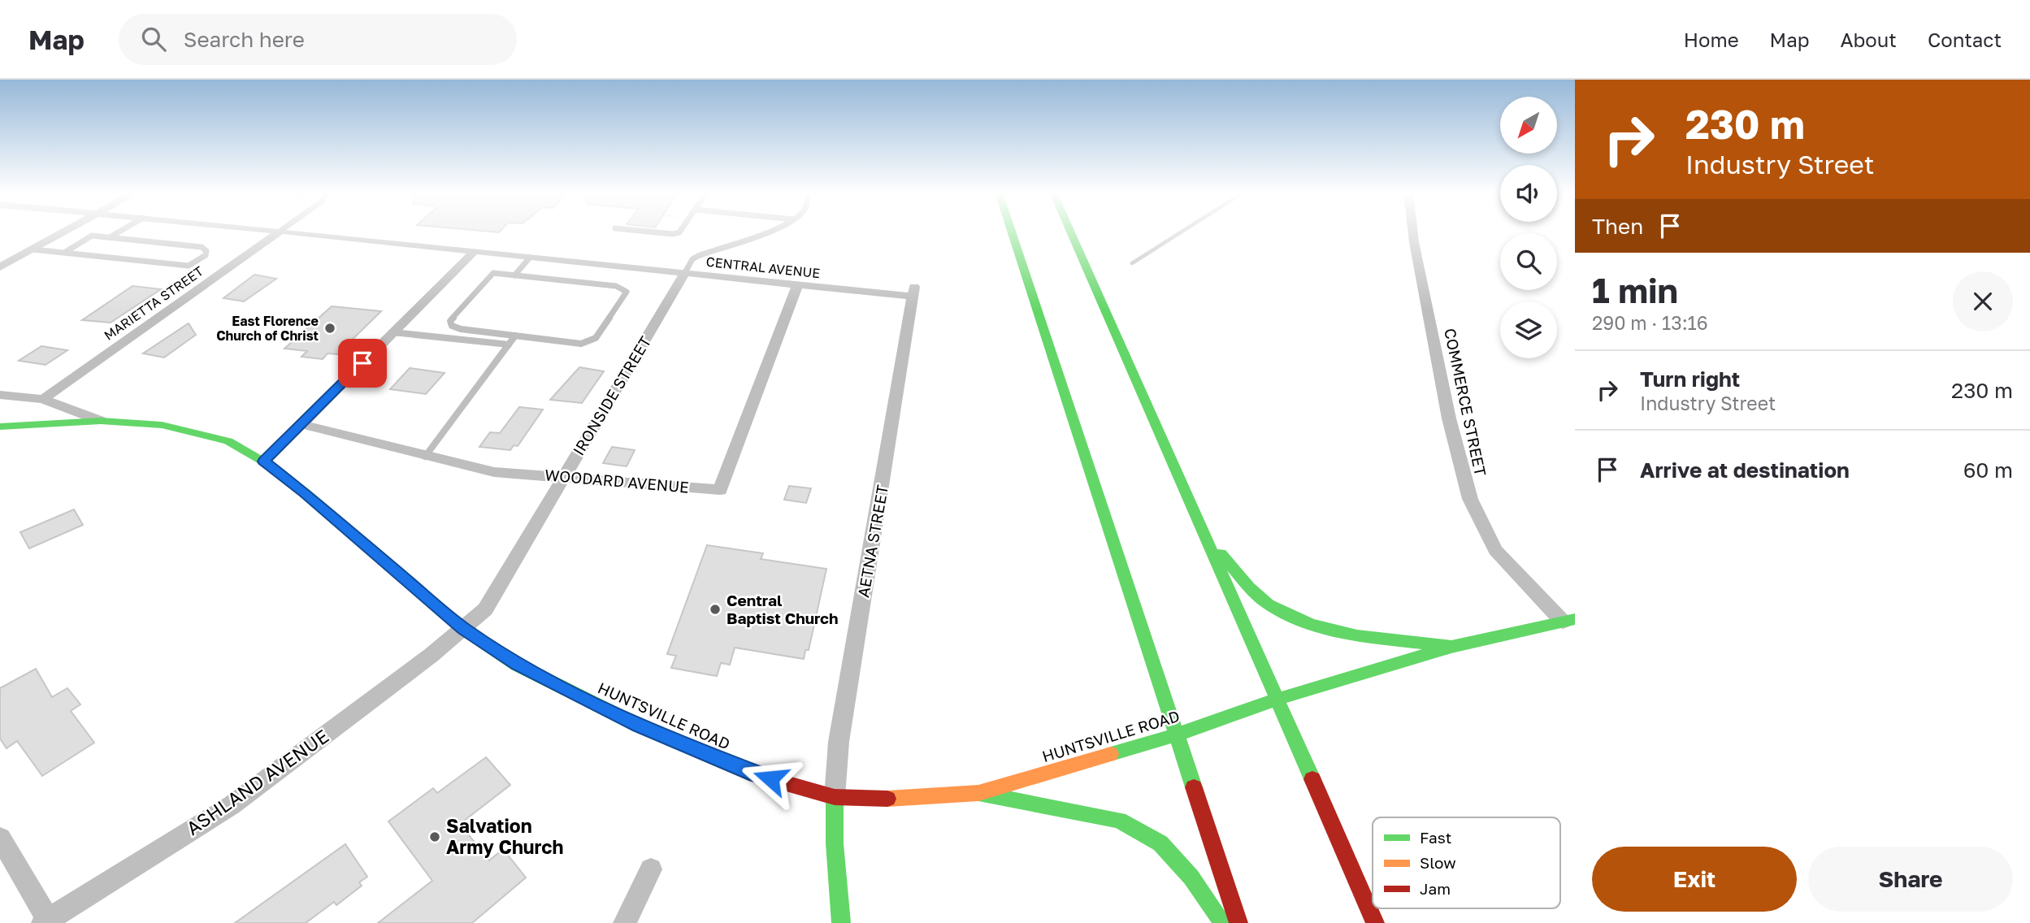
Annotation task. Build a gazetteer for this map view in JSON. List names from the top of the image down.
{
  "streets": {
    "main road": ["HUNTSVILLE ROAD"],
    "street": [
      "CENTRAL AVENUE",
      "MARIETTA STREET",
      "IRONSIDE STREET",
      "COMMERCE STREET",
      "WOODARD AVENUE",
      "AETNA STREET",
      "ASHLAND AVENUE"
    ]
  },
  "crossings": [
    ["CENTRAL AVENUE", "IRONSIDE STREET"],
    ["CENTRAL AVENUE", "WOODARD AVENUE"],
    ["CENTRAL AVENUE", "AETNA STREET"],
    ["IRONSIDE STREET", "WOODARD AVENUE"],
    ["IRONSIDE STREET", "HUNTSVILLE ROAD"],
    ["IRONSIDE STREET", "ASHLAND AVENUE"],
    ["COMMERCE STREET", "HUNTSVILLE ROAD"],
    ["AETNA STREET", "HUNTSVILLE ROAD"],
    ["HUNTSVILLE ROAD", "ASHLAND AVENUE"]
  ],
  "places": ["East Florence Church of Christ", "Central Baptist Church", "Salvation Army Church"],
  "legend": ["Fast", "Slow", "Jam"],
  "north": "bottom left",
  "page": {
    "header": "Map",
    "search": "Search here",
    "nav": [
      "Home",
      "Map",
      "About",
      "Contact"
    ],
    "turn": ["230 m", "Industry Street"],
    "then": "Then",
    "heading": ["1 min", "290 m · 13:16"],
    "list": [
      {
        "name": "Turn right",
        "note": "Industry Street",
        "value": "230 m"
      },
      {
        "name": "Arrive at destination",
        "value": "60 m"
      }
    ],
    "buttons": ["Exit", "Share"]
  }
}
